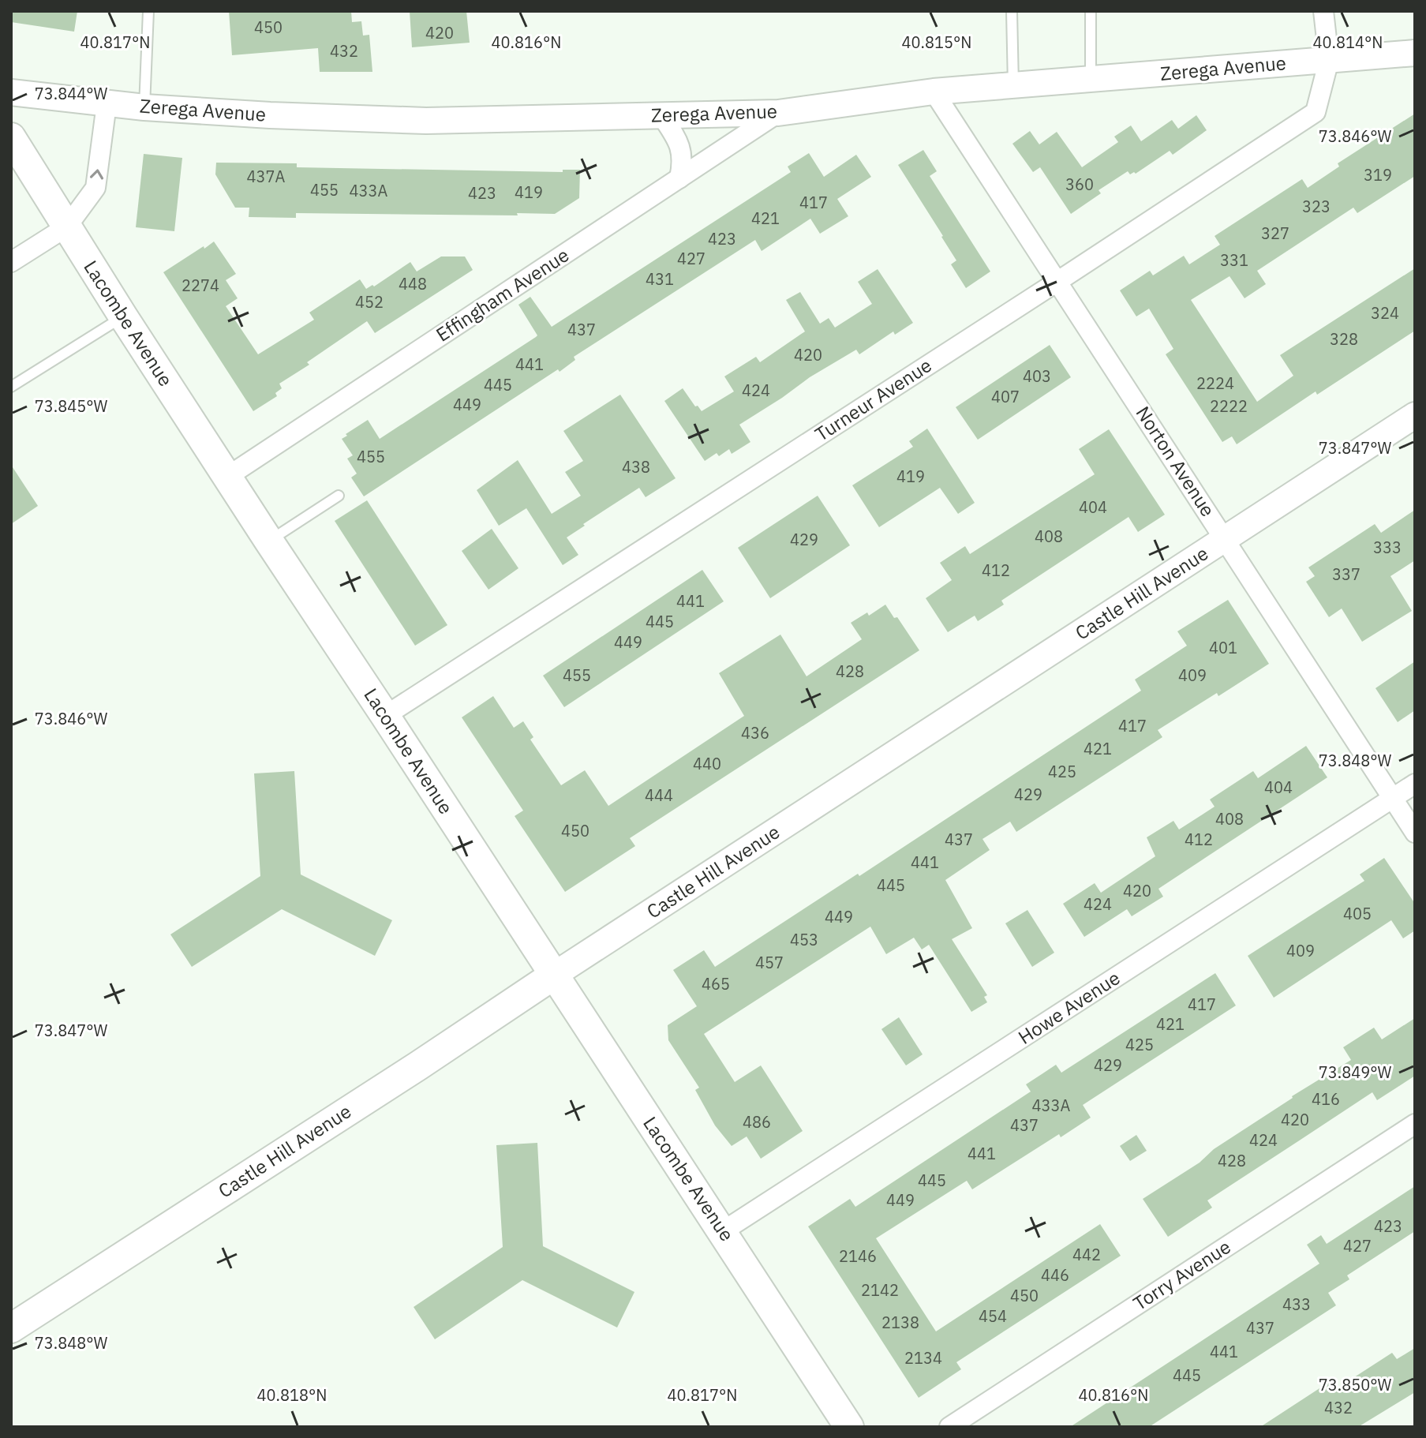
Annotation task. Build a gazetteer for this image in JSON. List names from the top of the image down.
{
  "streets": {
    "main road": ["Lacombe Avenue", "Castle Hill Avenue"],
    "street": [
      "Zerega Avenue",
      "Effingham Avenue",
      "Turneur Avenue",
      "Norton Avenue",
      "Howe Avenue",
      "Torry Avenue"
    ]
  },
  "crossings": [
    ["Zerega Avenue", "Effingham Avenue"],
    ["Zerega Avenue", "Turneur Avenue"],
    ["Zerega Avenue", "Norton Avenue"],
    ["Effingham Avenue", "Lacombe Avenue"],
    ["Lacombe Avenue", "Turneur Avenue"],
    ["Lacombe Avenue", "Castle Hill Avenue"],
    ["Lacombe Avenue", "Howe Avenue"],
    ["Turneur Avenue", "Norton Avenue"],
    ["Norton Avenue", "Castle Hill Avenue"],
    ["Norton Avenue", "Howe Avenue"]
  ],
  "house_numbers": [
    "450",
    "420",
    "432",
    "319",
    "437A",
    "360",
    "455",
    "433A",
    "419",
    "423",
    "417",
    "323",
    "421",
    "327",
    "423",
    "427",
    "331",
    "431",
    "448",
    "2274",
    "452",
    "324",
    "437",
    "328",
    "420",
    "441",
    "403",
    "2224",
    "445",
    "424",
    "407",
    "449",
    "2222",
    "455",
    "438",
    "419",
    "404",
    "408",
    "429",
    "333",
    "412",
    "337",
    "441",
    "445",
    "449",
    "401",
    "428",
    "455",
    "409",
    "417",
    "436",
    "421",
    "440",
    "425",
    "404",
    "429",
    "444",
    "408",
    "450",
    "437",
    "412",
    "441",
    "445",
    "420",
    "424",
    "405",
    "449",
    "453",
    "409",
    "457",
    "465",
    "417",
    "421",
    "425",
    "429",
    "416",
    "433A",
    "420",
    "486",
    "437",
    "424",
    "441",
    "428",
    "445",
    "449",
    "423",
    "427",
    "442",
    "2146",
    "446",
    "2142",
    "450",
    "433",
    "454",
    "2138",
    "437",
    "441",
    "2134",
    "445",
    "432"
  ],
  "coordinates": [
    "40.817°N",
    "40.816°N",
    "40.815°N",
    "40.814°N",
    "73.844°W",
    "73.846°W",
    "73.845°W",
    "73.847°W",
    "73.848°W",
    "73.849°W",
    "73.850°W",
    "40.818°N"
  ]
}
